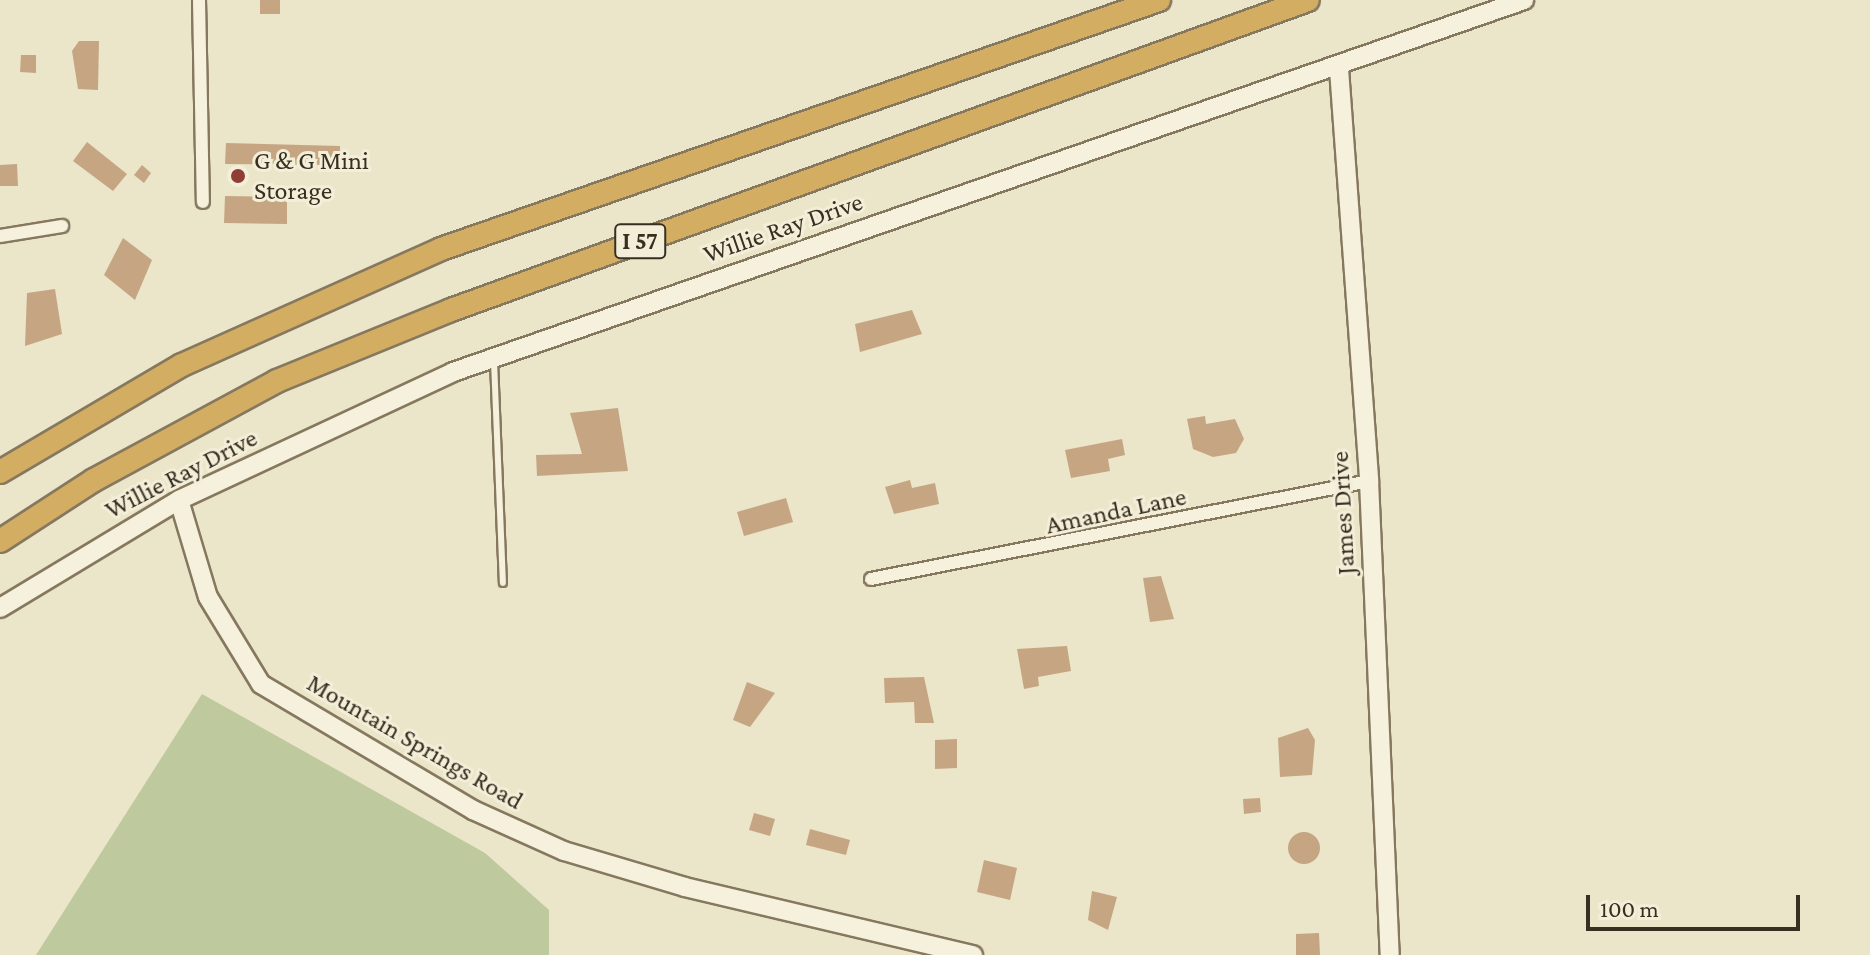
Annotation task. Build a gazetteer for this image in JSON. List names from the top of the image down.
{
  "streets": {
    "highway": ["I 57"],
    "street": [
      "Willie Ray Drive",
      "Amanda Lane",
      "James Drive",
      "Mountain Springs Road"
    ]
  },
  "crossings": [
    ["Willie Ray Drive", "James Drive"],
    ["Willie Ray Drive", "Mountain Springs Road"],
    ["Amanda Lane", "James Drive"]
  ],
  "places": ["G & G Mini Storage"],
  "scale_bar": "100 m"
}
